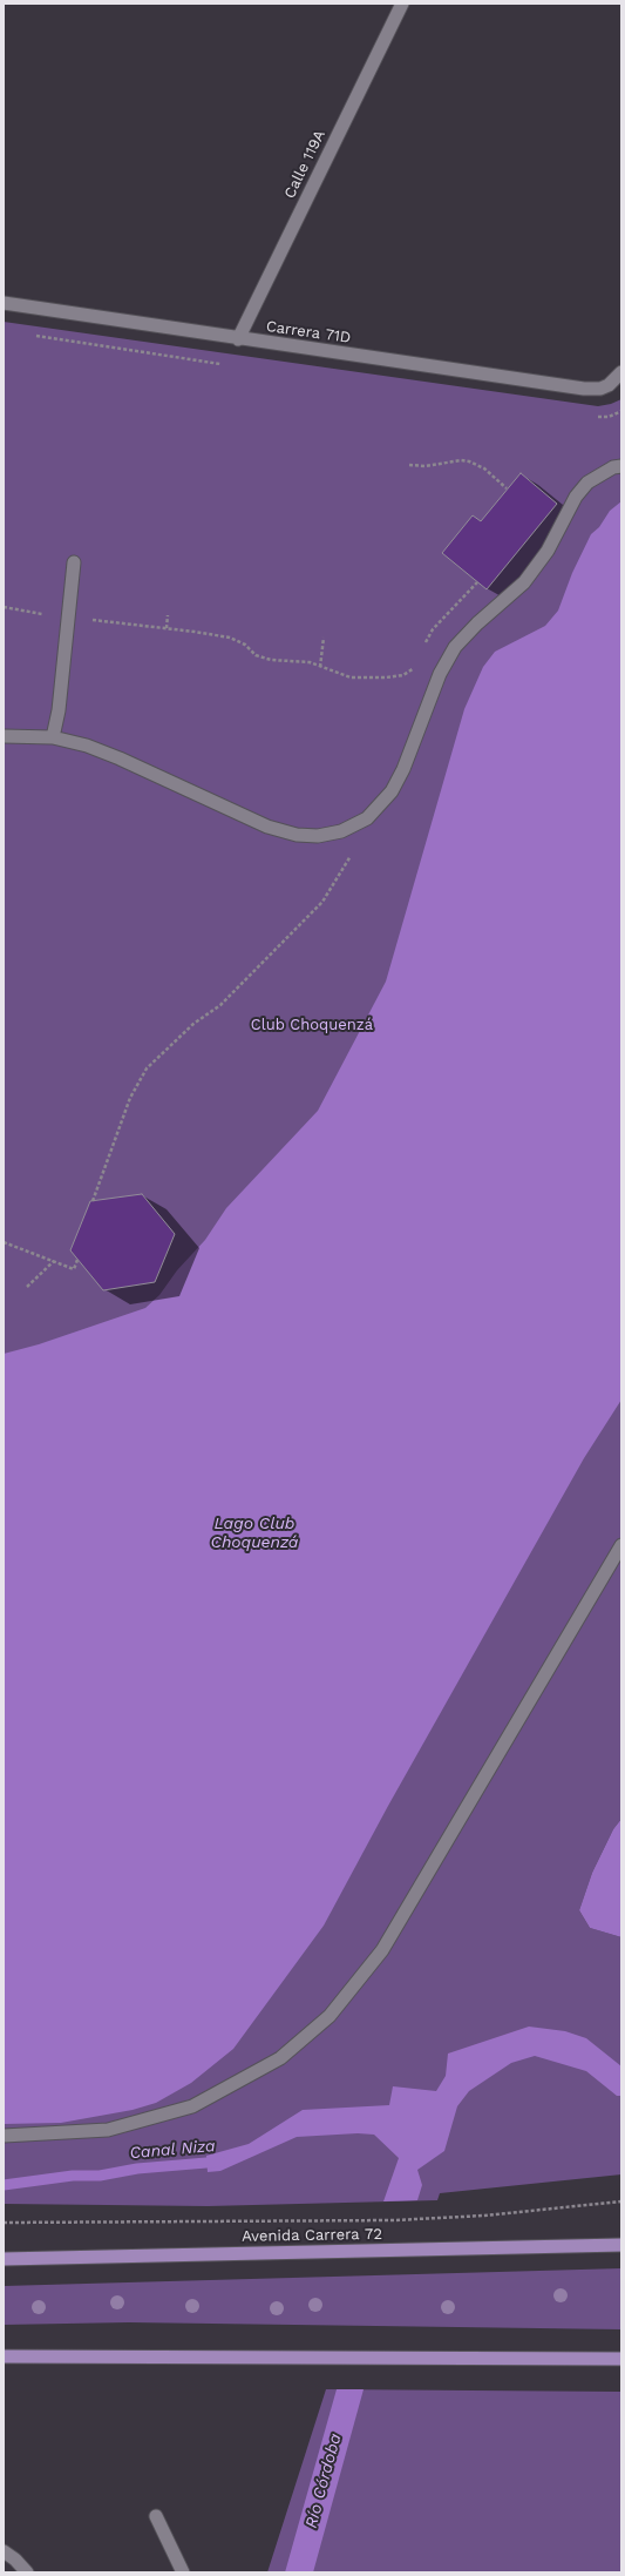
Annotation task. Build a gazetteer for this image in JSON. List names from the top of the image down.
{
  "streets": {
    "highway": ["Avenida Carrera 72"],
    "street": ["Calle 119A", "Carrera 71D"]
  },
  "crossings": [
    ["Calle 119A", "Carrera 71D"]
  ],
  "water": ["Lago Club Choquenzá", "Canal Niza", "Río Córdoba"],
  "parks": ["Club Choquenzá"]
}
